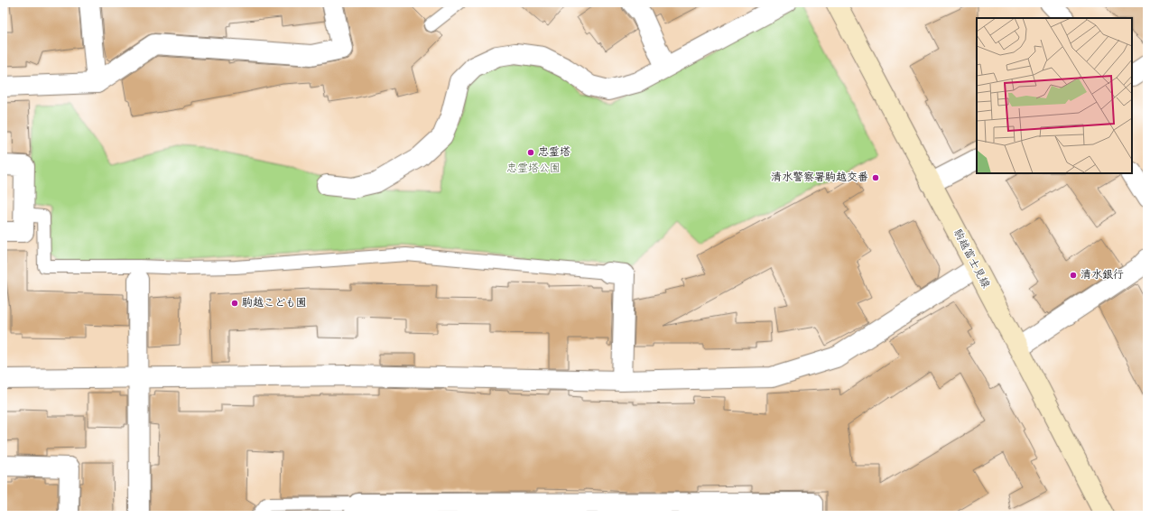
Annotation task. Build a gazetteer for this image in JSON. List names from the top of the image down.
{
  "streets": {
    "main road": ["駒越富士見線"]
  },
  "parks": ["忠霊塔公園"],
  "places": [
    "忠霊塔",
    "清水警察署駒越交番",
    "清水銀行",
    "駒越こども園"
  ]
}
